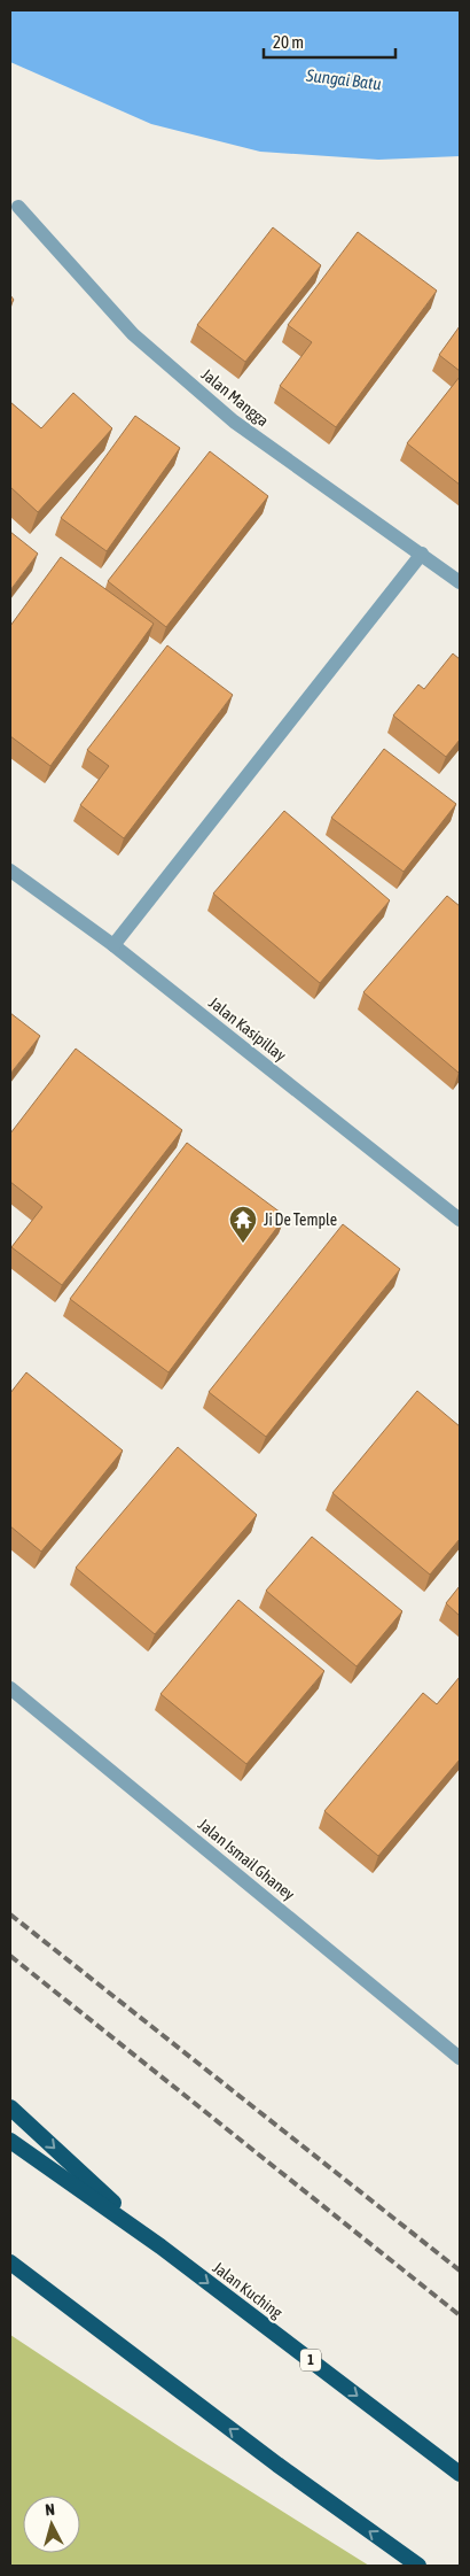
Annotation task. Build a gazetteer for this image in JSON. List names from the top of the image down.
{
  "streets": {
    "highway": ["Jalan Kuching", "1"],
    "street": ["Jalan Mangga", "Jalan Kasipillay", "Jalan Ismail Ghaney"]
  },
  "water": ["Sungai Batu"],
  "places": {
    "temple": ["Ji De Temple"]
  },
  "scale_bar": "20 m",
  "north": "top"
}
